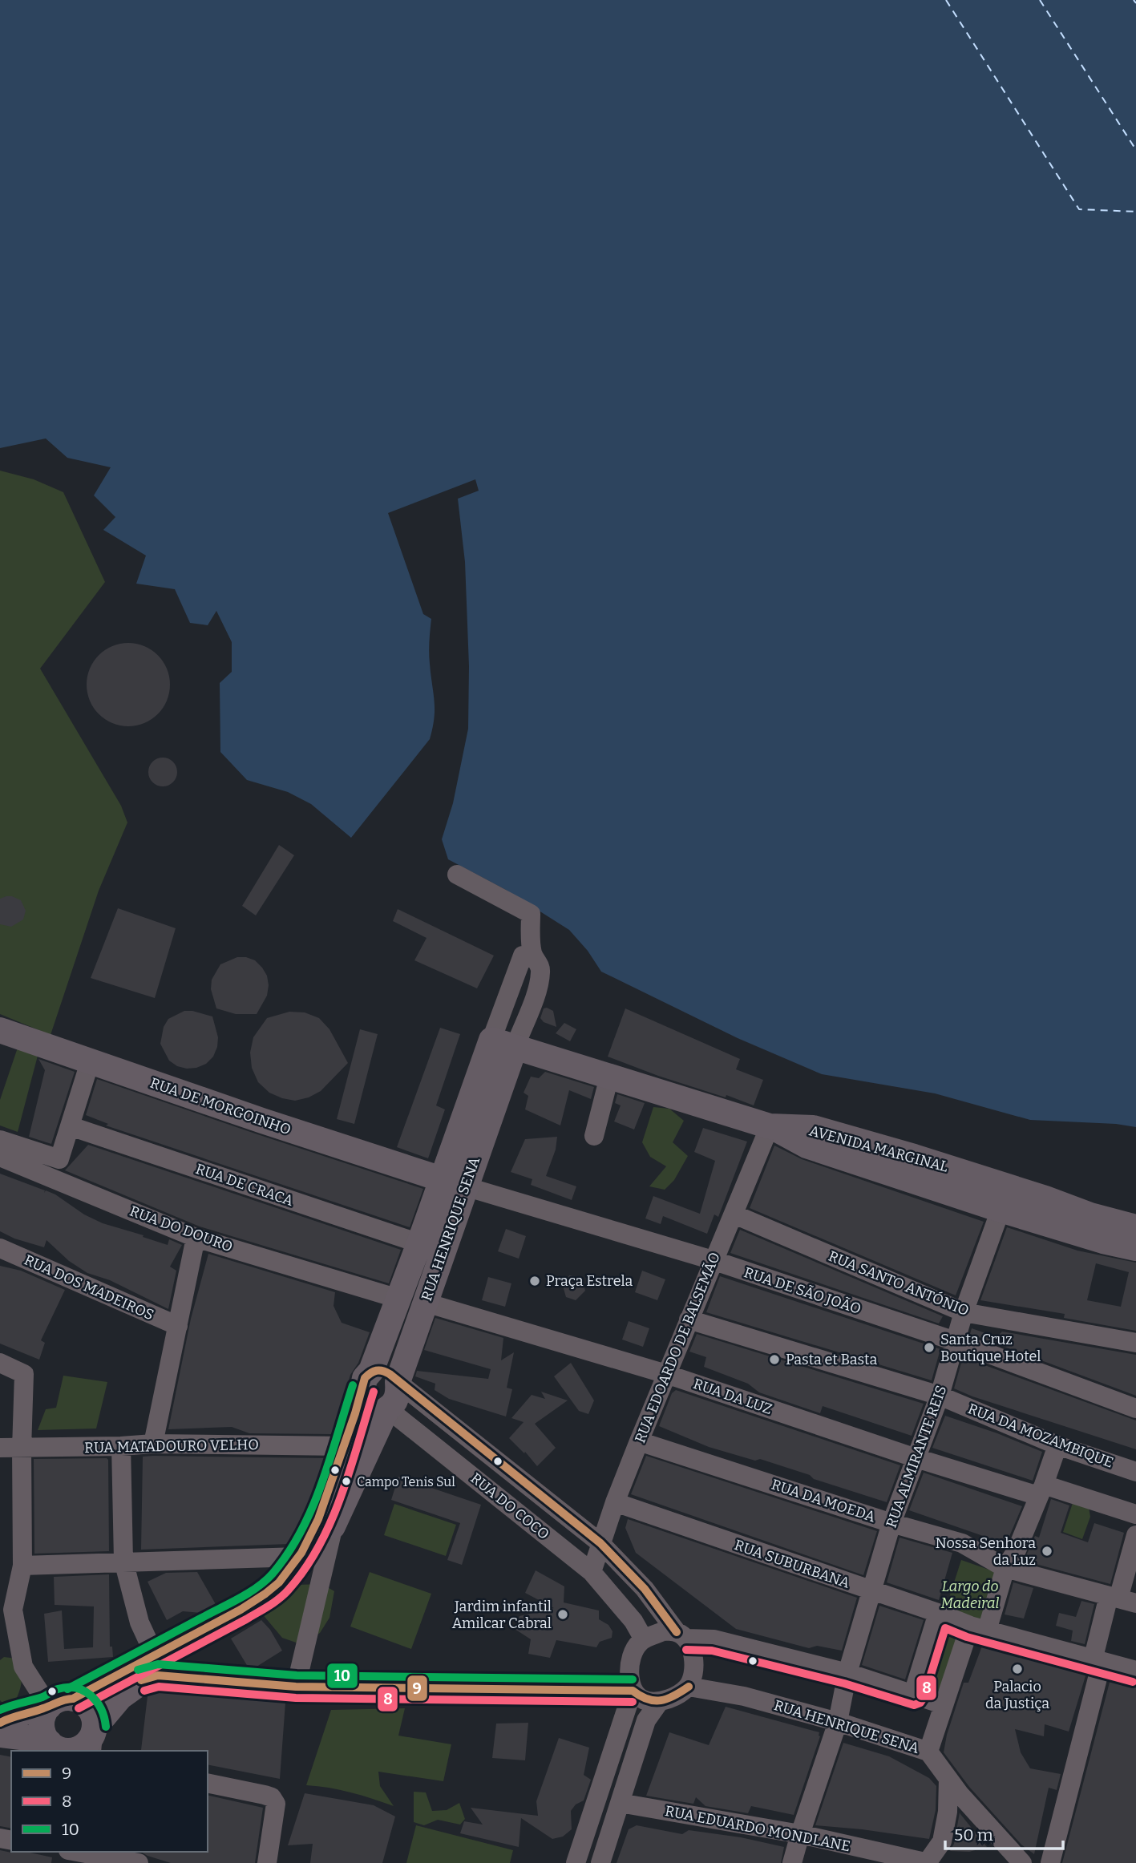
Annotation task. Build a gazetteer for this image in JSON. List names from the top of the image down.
{
  "streets": {
    "main road": [
      "RUA DE MORGOINHO",
      "AVENIDA MARGINAL",
      "RUA HENRIQUE SENA",
      "RUA DO COCO"
    ],
    "street": [
      "RUA DE CRACA",
      "RUA DO DOURO",
      "RUA SANTO ANTÓNIO",
      "RUA DOS MADEIROS",
      "RUA DE SÃO JOÃO",
      "RUA EDOARDO DE BALSEMÃO",
      "RUA DA LUZ",
      "RUA DA MOZAMBIQUE",
      "RUA MATADOURO VELHO",
      "RUA ALMIRANTE REIS",
      "RUA DA MOEDA",
      "RUA SUBURBANA",
      "RUA EDUARDO MONDLANE"
    ]
  },
  "crossings": [
    ["RUA DE MORGOINHO", "RUA HENRIQUE SENA"],
    ["RUA DE MORGOINHO", "RUA DE SÃO JOÃO"],
    ["AVENIDA MARGINAL", "RUA HENRIQUE SENA"],
    ["AVENIDA MARGINAL", "RUA EDOARDO DE BALSEMÃO"],
    ["RUA DE CRACA", "RUA HENRIQUE SENA"],
    ["RUA DO DOURO", "RUA HENRIQUE SENA"],
    ["RUA HENRIQUE SENA", "RUA DE SÃO JOÃO"],
    ["RUA HENRIQUE SENA", "RUA DA LUZ"],
    ["RUA HENRIQUE SENA", "RUA MATADOURO VELHO"],
    ["RUA HENRIQUE SENA", "RUA ALMIRANTE REIS"],
    ["RUA HENRIQUE SENA", "RUA DO COCO"],
    ["RUA SANTO ANTÓNIO", "RUA EDOARDO DE BALSEMÃO"],
    ["RUA SANTO ANTÓNIO", "RUA ALMIRANTE REIS"],
    ["RUA DE SÃO JOÃO", "RUA EDOARDO DE BALSEMÃO"],
    ["RUA DE SÃO JOÃO", "RUA ALMIRANTE REIS"],
    ["RUA EDOARDO DE BALSEMÃO", "RUA DA LUZ"],
    ["RUA EDOARDO DE BALSEMÃO", "RUA DA MOZAMBIQUE"],
    ["RUA EDOARDO DE BALSEMÃO", "RUA DA MOEDA"],
    ["RUA EDOARDO DE BALSEMÃO", "RUA DO COCO"],
    ["RUA EDOARDO DE BALSEMÃO", "RUA SUBURBANA"],
    ["RUA DA LUZ", "RUA ALMIRANTE REIS"],
    ["RUA DA MOZAMBIQUE", "RUA ALMIRANTE REIS"],
    ["RUA ALMIRANTE REIS", "RUA DA MOEDA"],
    ["RUA ALMIRANTE REIS", "RUA SUBURBANA"]
  ],
  "parks": ["Largo do Madeiral"],
  "places": [
    "Praça Estrela",
    "Santa Cruz Boutique Hotel",
    "Pasta et Basta",
    "Campo Tenis Sul",
    "Nossa Senhora da Luz",
    "Jardim infantil Amilcar Cabral",
    "Palacio da Justiça"
  ],
  "lines": ["transit line 9", "transit line 10", "transit line 8"],
  "legend": ["9", "8", "10"],
  "scale_bar": "50 m"
}
